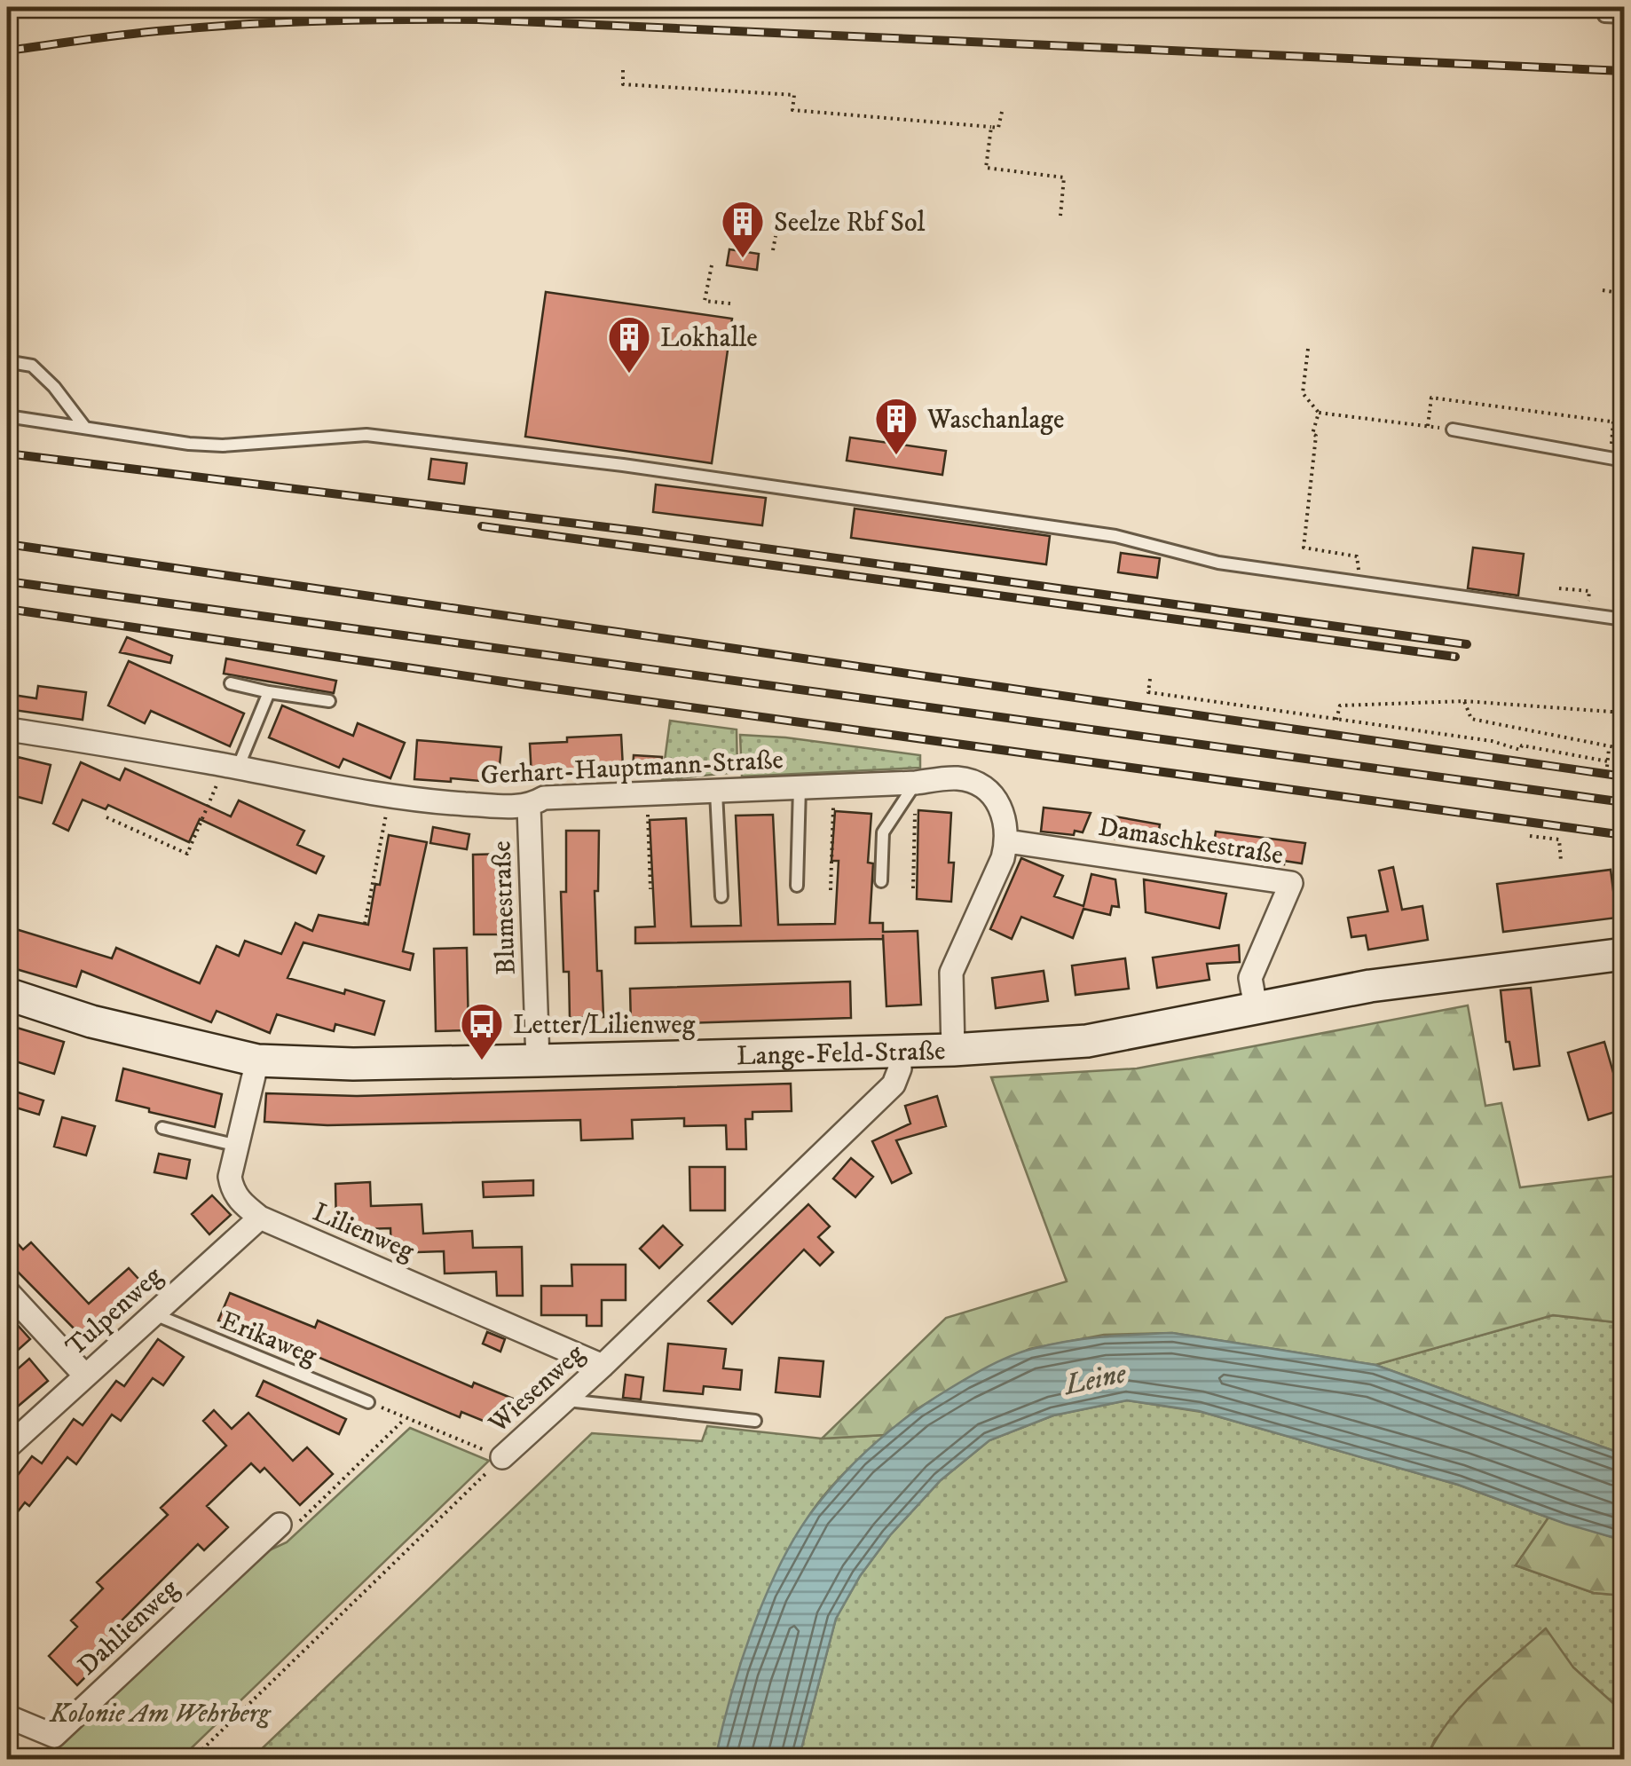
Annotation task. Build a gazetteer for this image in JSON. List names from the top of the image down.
{
  "streets": {
    "street": [
      "Gerhart-Hauptmann-Straße",
      "Damaschkestraße",
      "Blumestraße",
      "Lange-Feld-Straße",
      "Lilienweg",
      "Tulpenweg",
      "Wiesenweg",
      "Dahlienweg"
    ],
    "lane": ["Erikaweg"]
  },
  "crossings": [
    ["Gerhart-Hauptmann-Straße", "Damaschkestraße"],
    ["Gerhart-Hauptmann-Straße", "Blumestraße"],
    ["Damaschkestraße", "Lange-Feld-Straße"],
    ["Blumestraße", "Lange-Feld-Straße"],
    ["Lange-Feld-Straße", "Lilienweg"],
    ["Lange-Feld-Straße", "Wiesenweg"],
    ["Lilienweg", "Tulpenweg"],
    ["Lilienweg", "Wiesenweg"],
    ["Tulpenweg", "Erikaweg"]
  ],
  "water": ["Leine"],
  "parks": ["Kolonie Am Wehrberg"],
  "places": {
    "building": ["Seelze Rbf Sol", "Lokhalle", "Waschanlage"],
    "bus stop": ["Letter/Lilienweg"]
  }
}
